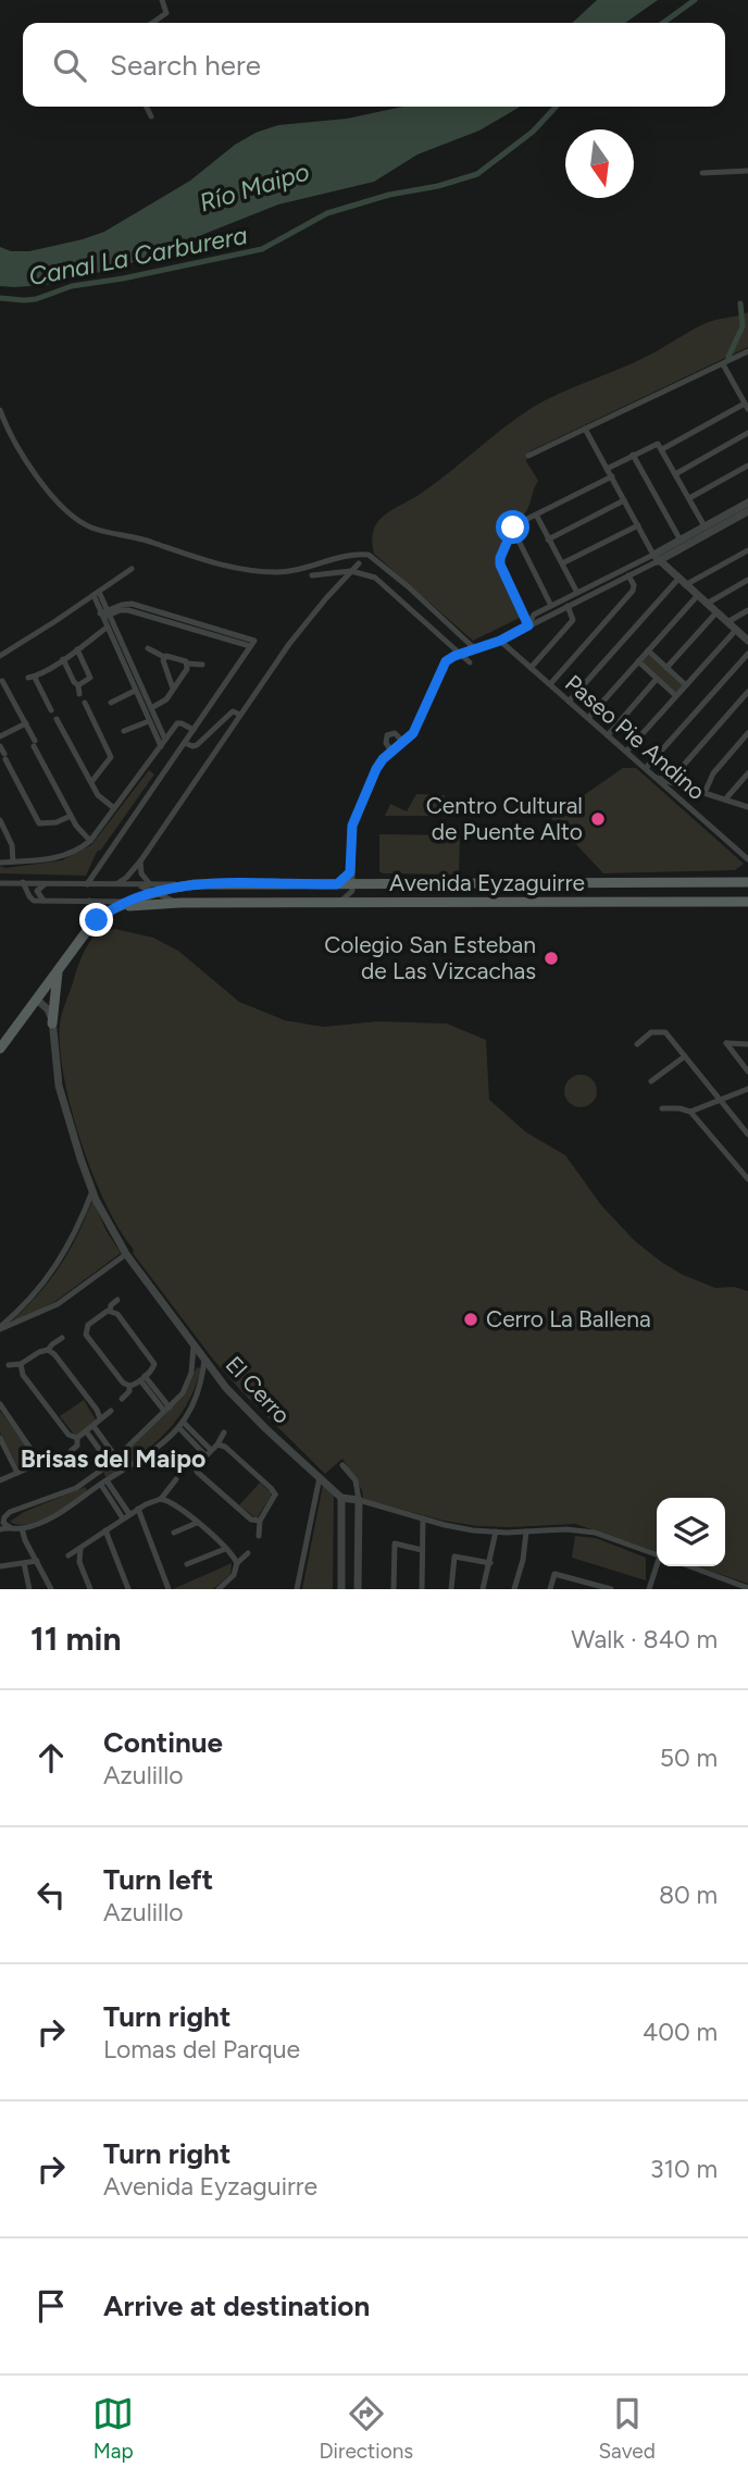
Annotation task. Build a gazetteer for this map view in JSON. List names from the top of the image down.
{
  "streets": {
    "main road": ["Avenida Eyzaguirre"],
    "street": ["Paseo Pie Andino", "El Cerro"]
  },
  "crossings": [
    ["Avenida Eyzaguirre", "El Cerro"]
  ],
  "districts": ["Brisas del Maipo"],
  "water": ["Río Maipo", "Canal La Carburera"],
  "places": ["Centro Cultural de Puente Alto", "Colegio San Esteban de Las Vizcachas", "Cerro La Ballena"],
  "north": "bottom",
  "page": {
    "search": "Search here",
    "heading": ["11 min", "Walk · 840 m"],
    "list": [
      ["Continue", "Azulillo", "50 m"],
      ["Turn left", "Azulillo", "80 m"],
      ["Turn right", "Lomas del Parque", "400 m"],
      ["Turn right", "Avenida Eyzaguirre", "310 m"],
      "Arrive at destination"
    ],
    "nav": ["Map", "Directions", "Saved"]
  }
}
